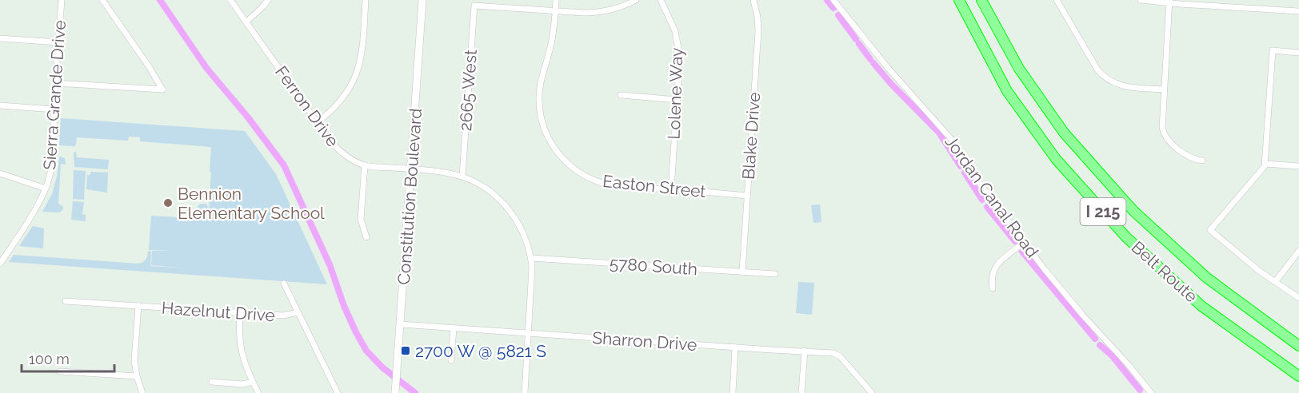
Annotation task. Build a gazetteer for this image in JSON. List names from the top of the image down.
{
  "streets": {
    "highway": ["I 215", "Belt Route"],
    "main road": ["Constitution Boulevard"],
    "street": [
      "2665 West",
      "Lolene Way",
      "Sierra Grande Drive",
      "Ferron Drive",
      "Blake Drive",
      "Easton Street",
      "Jordan Canal Road",
      "5780 South",
      "Hazelnut Drive",
      "Sharron Drive"
    ]
  },
  "crossings": [
    ["2665 West", "Ferron Drive"],
    ["2665 West", "Easton Street"],
    ["Lolene Way", "Easton Street"],
    ["Ferron Drive", "Constitution Boulevard"],
    ["Ferron Drive", "5780 South"],
    ["Ferron Drive", "Sharron Drive"],
    ["Blake Drive", "Easton Street"],
    ["Blake Drive", "5780 South"],
    ["Constitution Boulevard", "Sharron Drive"]
  ],
  "places": {
    "other": ["Bennion Elementary School"],
    "transit": ["2700 W @ 5821 S"]
  },
  "scale_bar": "100 m"
}
